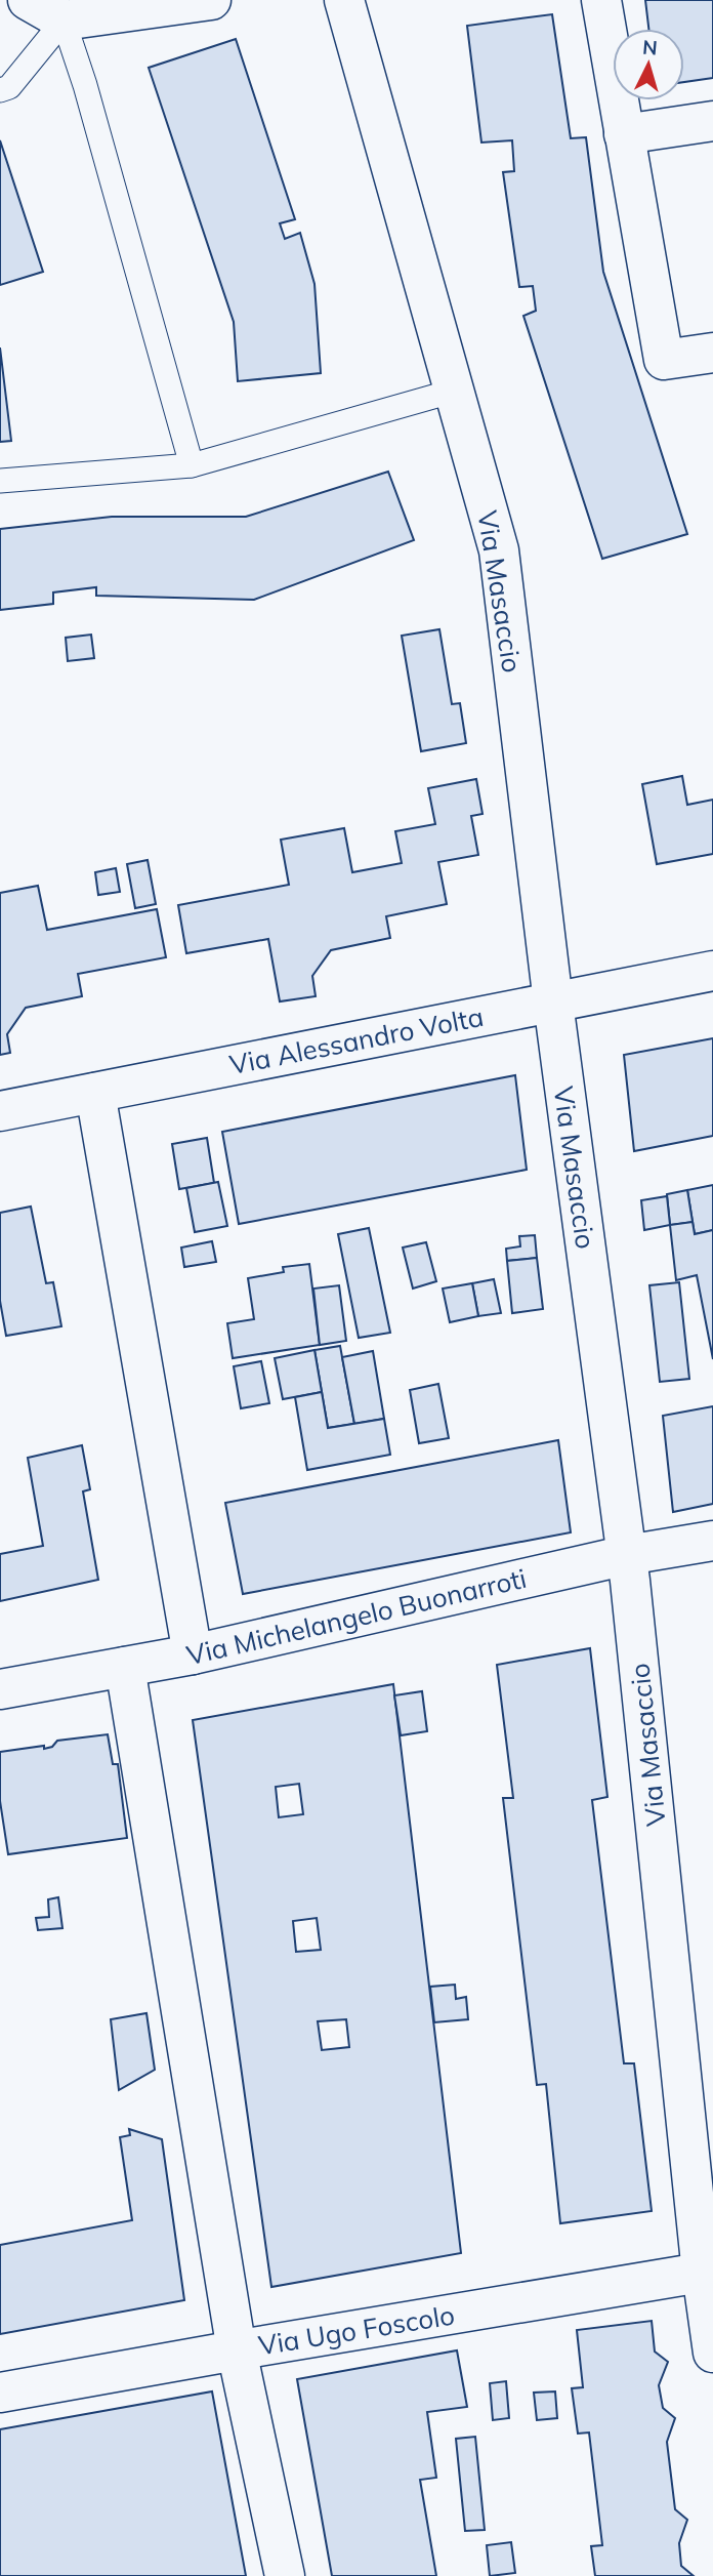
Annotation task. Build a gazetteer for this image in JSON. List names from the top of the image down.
{
  "streets": {
    "street": [
      "Via Masaccio",
      "Via Alessandro Volta",
      "Via Michelangelo Buonarroti",
      "Via Ugo Foscolo"
    ]
  },
  "crossings": [
    ["Via Masaccio", "Via Alessandro Volta"],
    ["Via Masaccio", "Via Michelangelo Buonarroti"],
    ["Via Masaccio", "Via Ugo Foscolo"]
  ],
  "north": "top"
}
